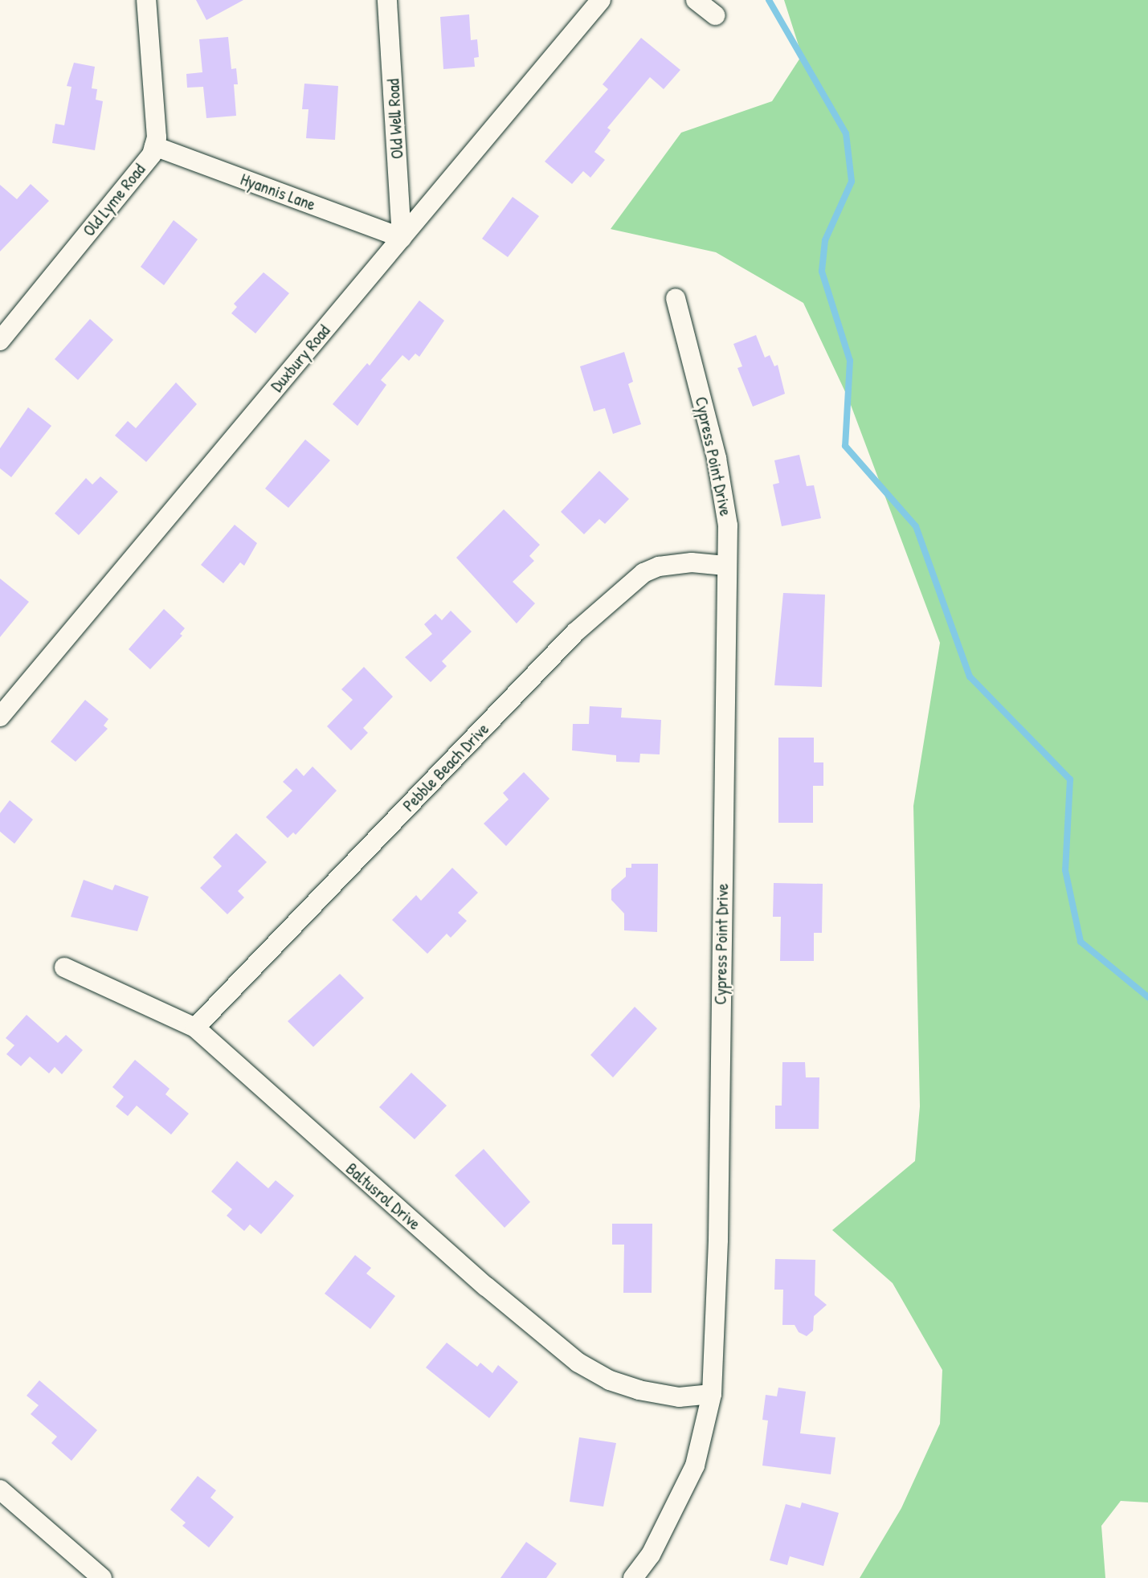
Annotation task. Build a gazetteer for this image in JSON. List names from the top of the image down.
{
  "streets": {
    "street": [
      "Old Well Road",
      "Hyannis Lane",
      "Old Lyme Road",
      "Duxbury Road",
      "Cypress Point Drive",
      "Pebble Beach Drive",
      "Baltusrol Drive"
    ]
  },
  "crossings": [
    ["Old Well Road", "Hyannis Lane"],
    ["Old Well Road", "Duxbury Road"],
    ["Hyannis Lane", "Old Lyme Road"],
    ["Hyannis Lane", "Duxbury Road"],
    ["Cypress Point Drive", "Pebble Beach Drive"],
    ["Cypress Point Drive", "Baltusrol Drive"],
    ["Pebble Beach Drive", "Baltusrol Drive"]
  ]
}
